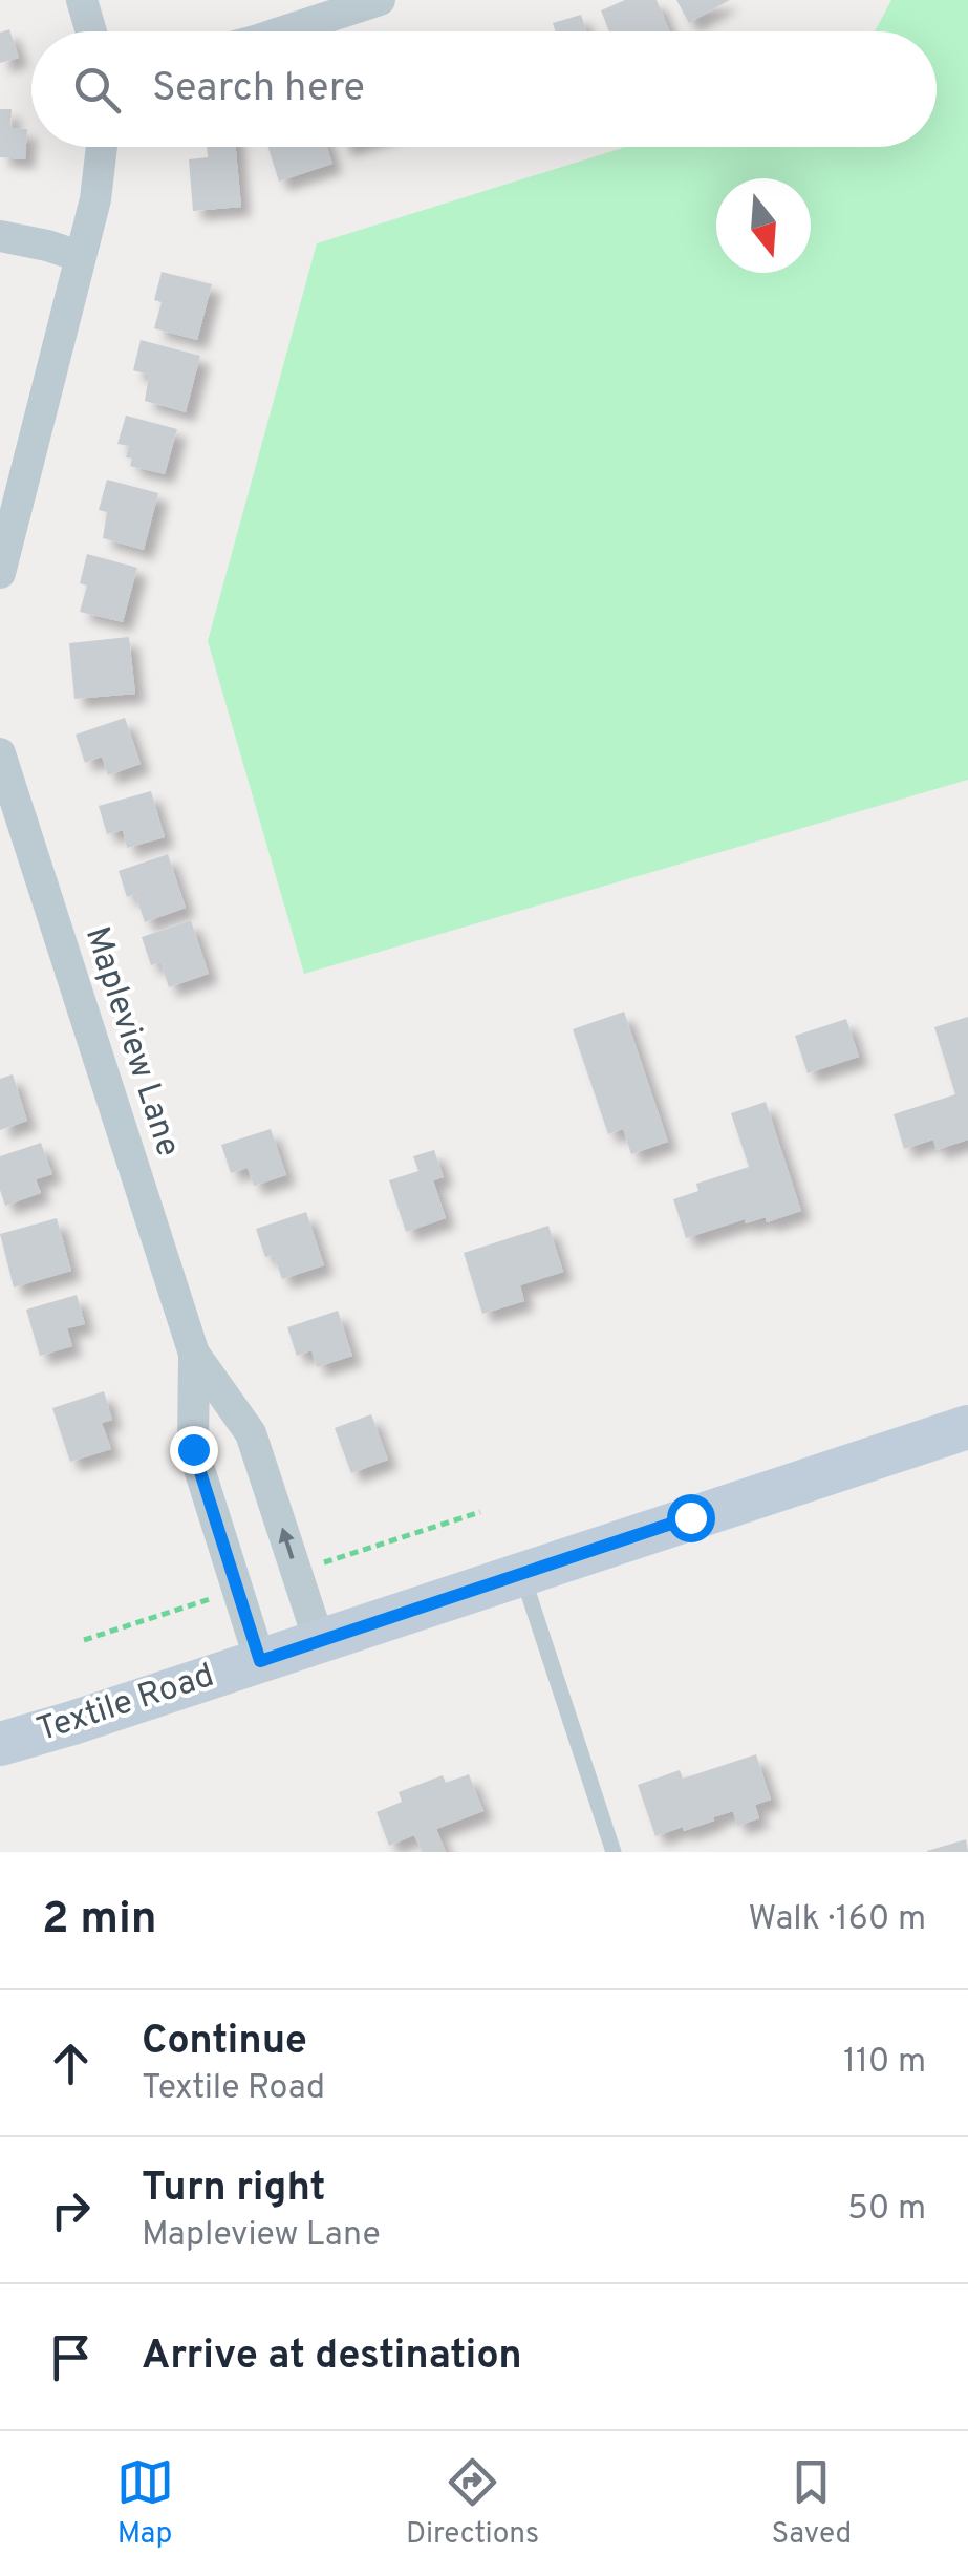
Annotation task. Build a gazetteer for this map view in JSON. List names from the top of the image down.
{
  "streets": {
    "main road": ["Textile Road"],
    "street": ["Mapleview Lane"]
  },
  "crossings": [
    ["Mapleview Lane", "Textile Road"]
  ],
  "north": "bottom",
  "page": {
    "search": "Search here",
    "heading": ["2 min", "Walk · 160 m"],
    "list": [
      ["Continue", "Textile Road", "110 m"],
      ["Turn right", "Mapleview Lane", "50 m"],
      "Arrive at destination"
    ],
    "nav": ["Map", "Directions", "Saved"]
  }
}
